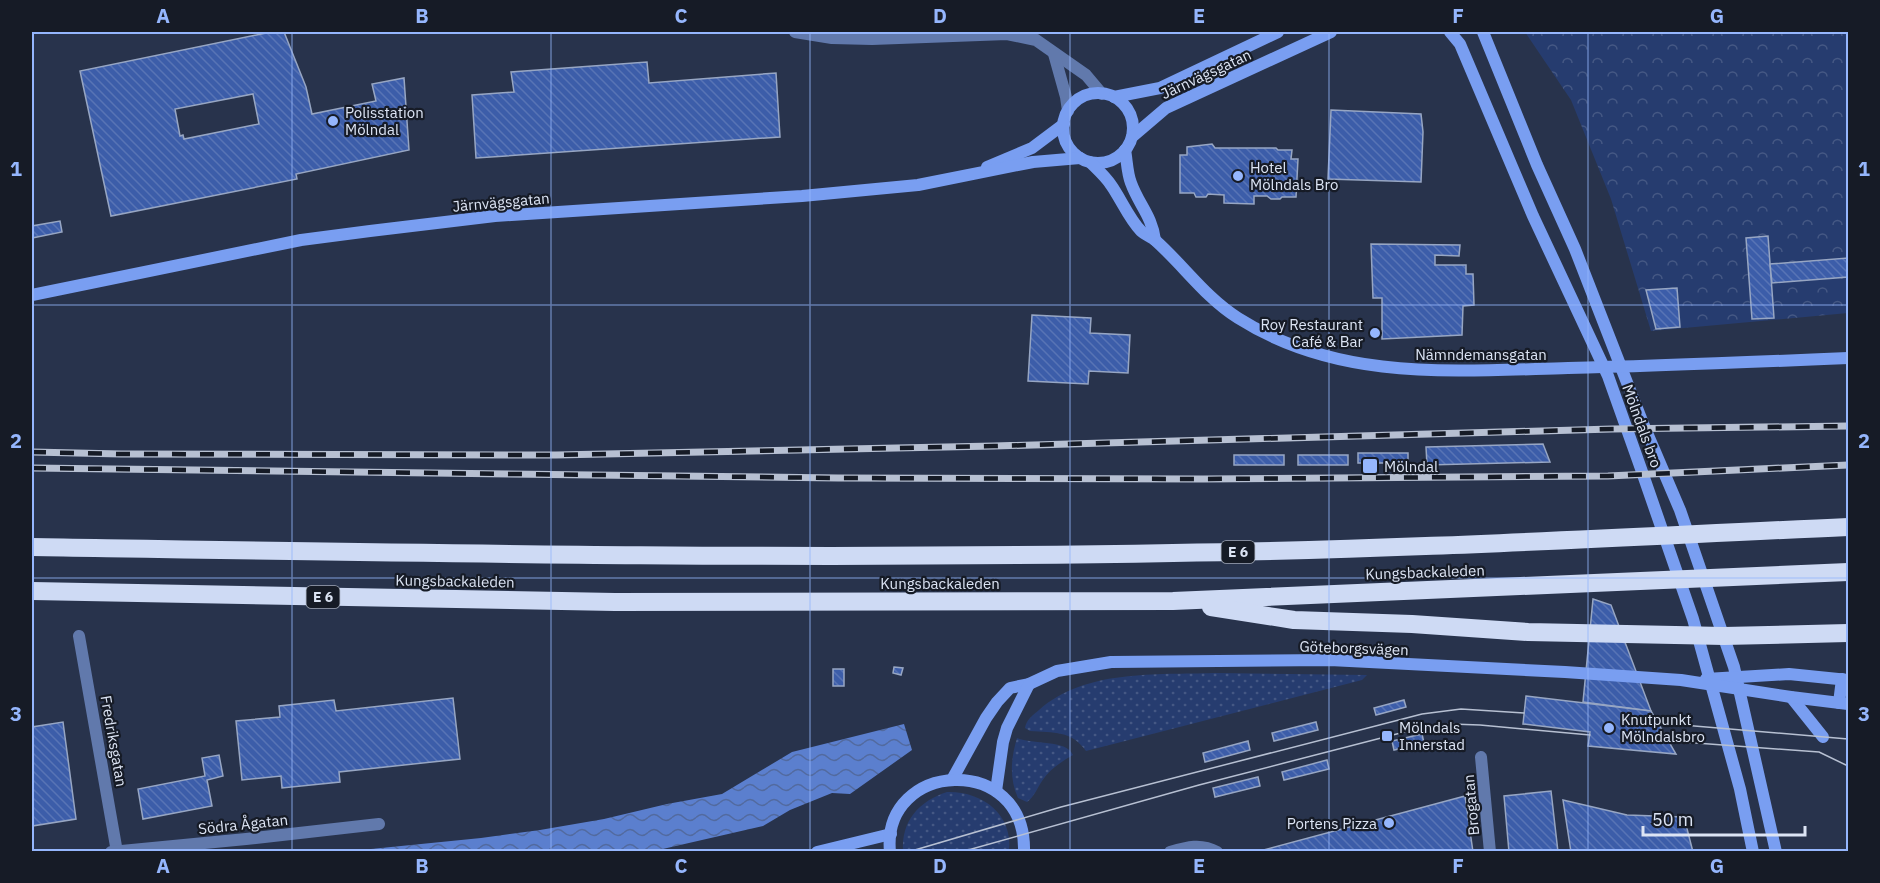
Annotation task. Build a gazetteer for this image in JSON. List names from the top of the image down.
{
  "streets": {
    "highway": ["E 6", "Kungsbackaleden"],
    "street": [
      "Järnvägsgatan",
      "Nämndemansgatan",
      "Mölndals bro",
      "Göteborgsvägen",
      "Fredriksgatan",
      "Brogatan",
      "Södra Ågatan"
    ]
  },
  "crossings": [
    ["Järnvägsgatan", "Nämndemansgatan"],
    ["Fredriksgatan", "Södra Ågatan"]
  ],
  "places": {
    "other": [
      "Polisstation Mölndal",
      "Hotel Mölndals Bro",
      "Roy Restaurant Café & Bar",
      "Knutpunkt Mölndalsbro",
      "Portens Pizza"
    ],
    "transit": ["Mölndal", "Mölndals Innerstad"]
  },
  "scale_bar": "50 m",
  "grid": {
    "columns": [
      "A",
      "B",
      "C",
      "D",
      "E",
      "F",
      "G"
    ],
    "rows": ["1", "2", "3"]
  }
}
